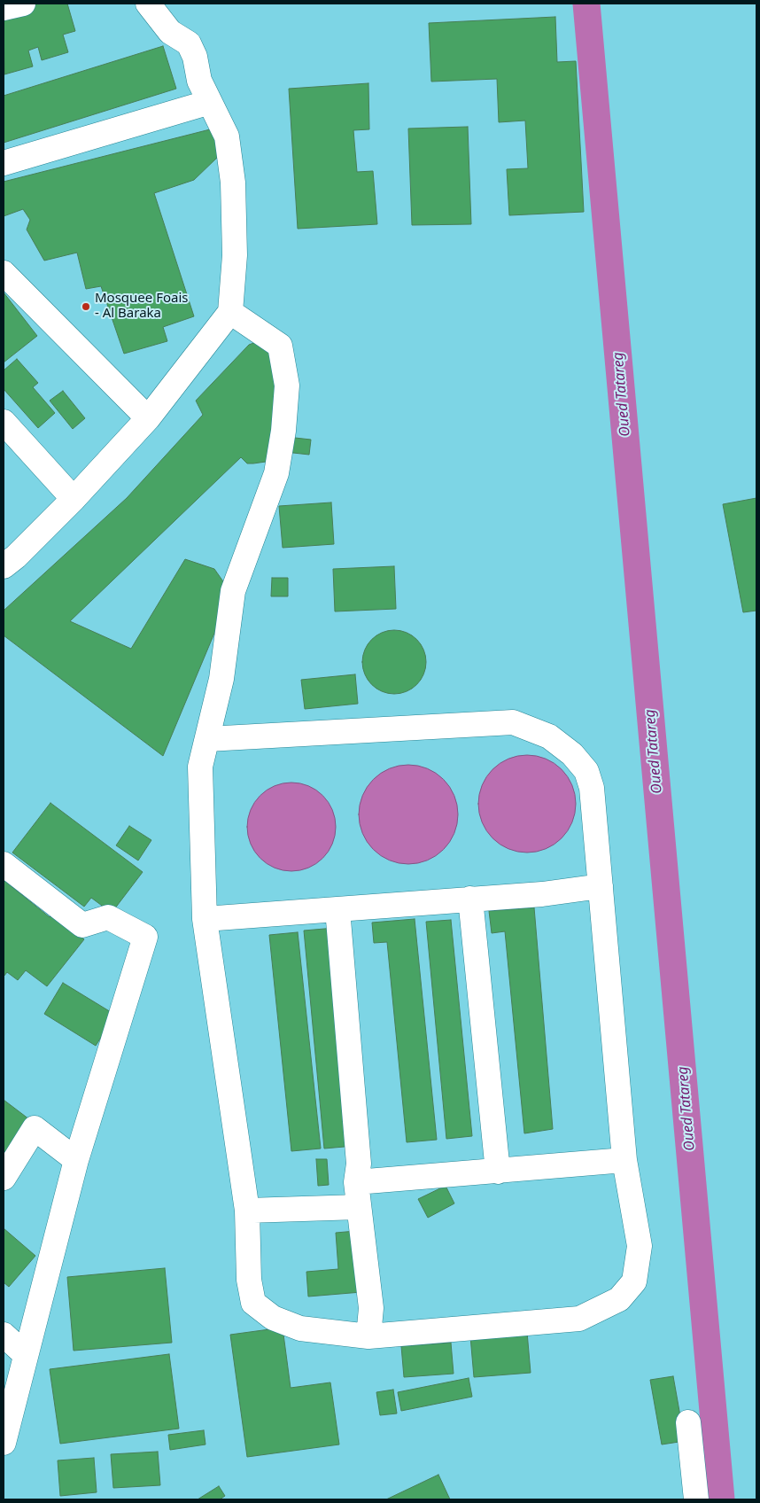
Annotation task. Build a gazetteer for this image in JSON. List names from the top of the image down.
{
  "water": ["Oued Tatareg"],
  "places": ["Mosquee Foais - Al Baraka"]
}
